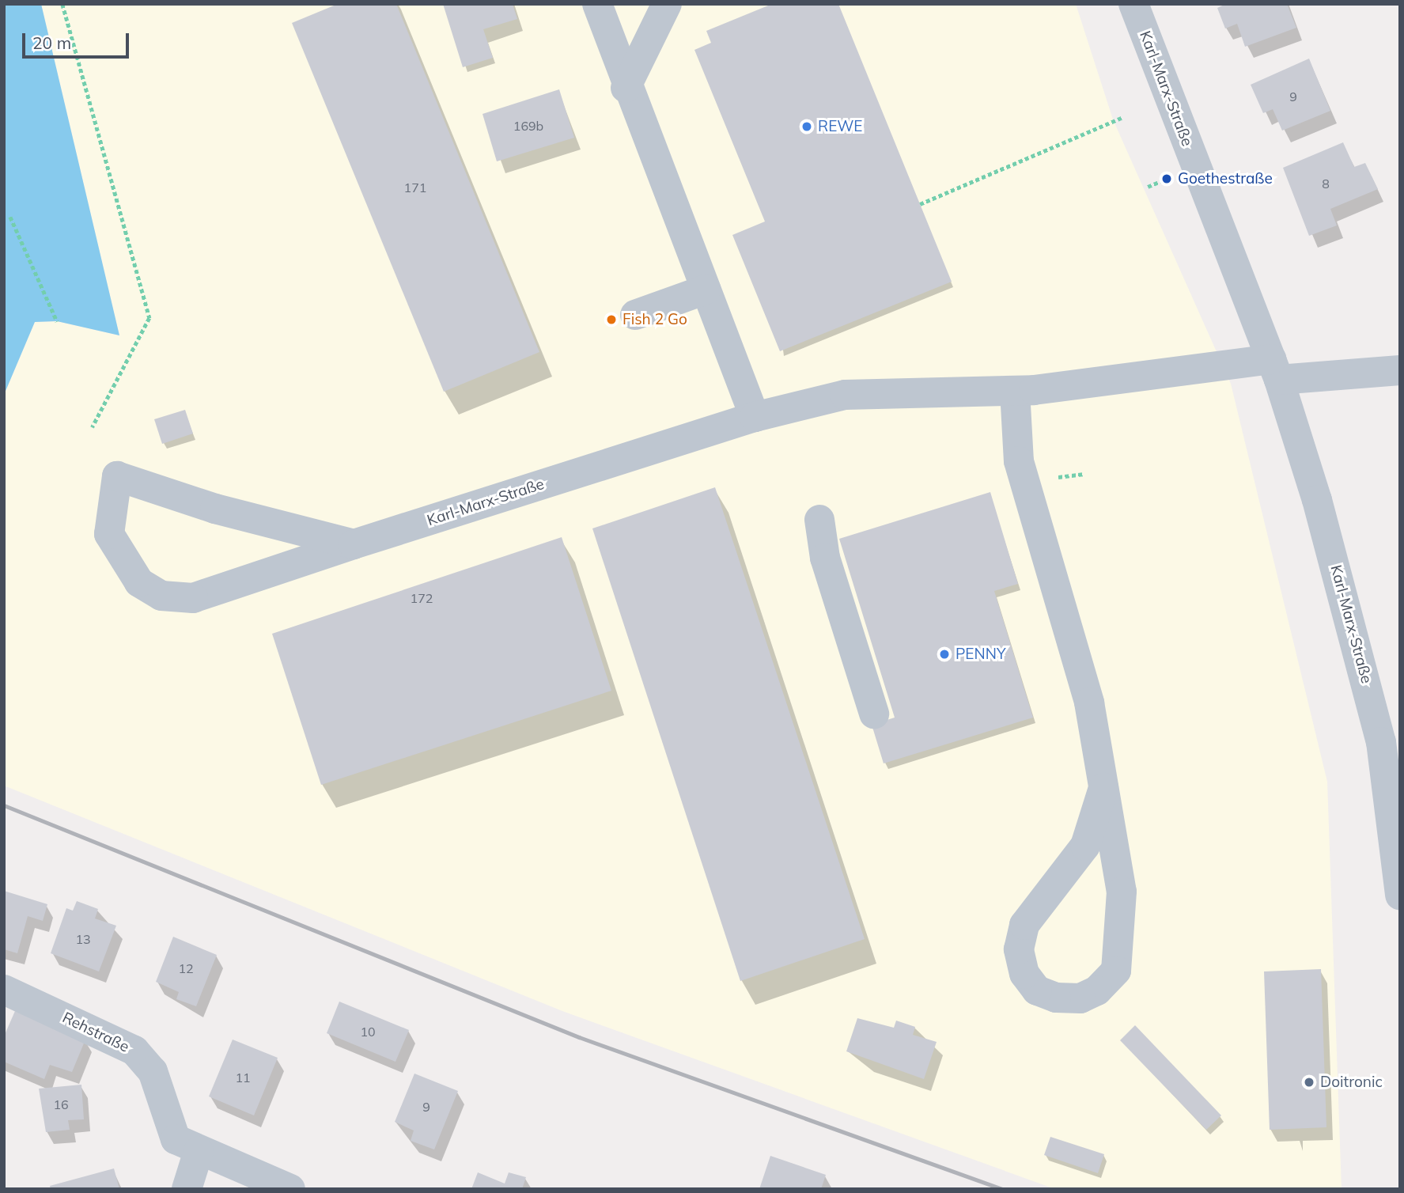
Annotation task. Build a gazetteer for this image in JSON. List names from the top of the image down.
{
  "streets": {
    "street": ["Karl-Marx-Straße", "Rehstraße"]
  },
  "places": [
    "REWE",
    "Goethestraße",
    "Fish 2 Go",
    "PENNY",
    "Doitronic"
  ],
  "house_numbers": [
    "9",
    "169b",
    "8",
    "171",
    "172",
    "13",
    "12",
    "10",
    "11",
    "16",
    "9"
  ],
  "scale_bar": "20 m"
}
